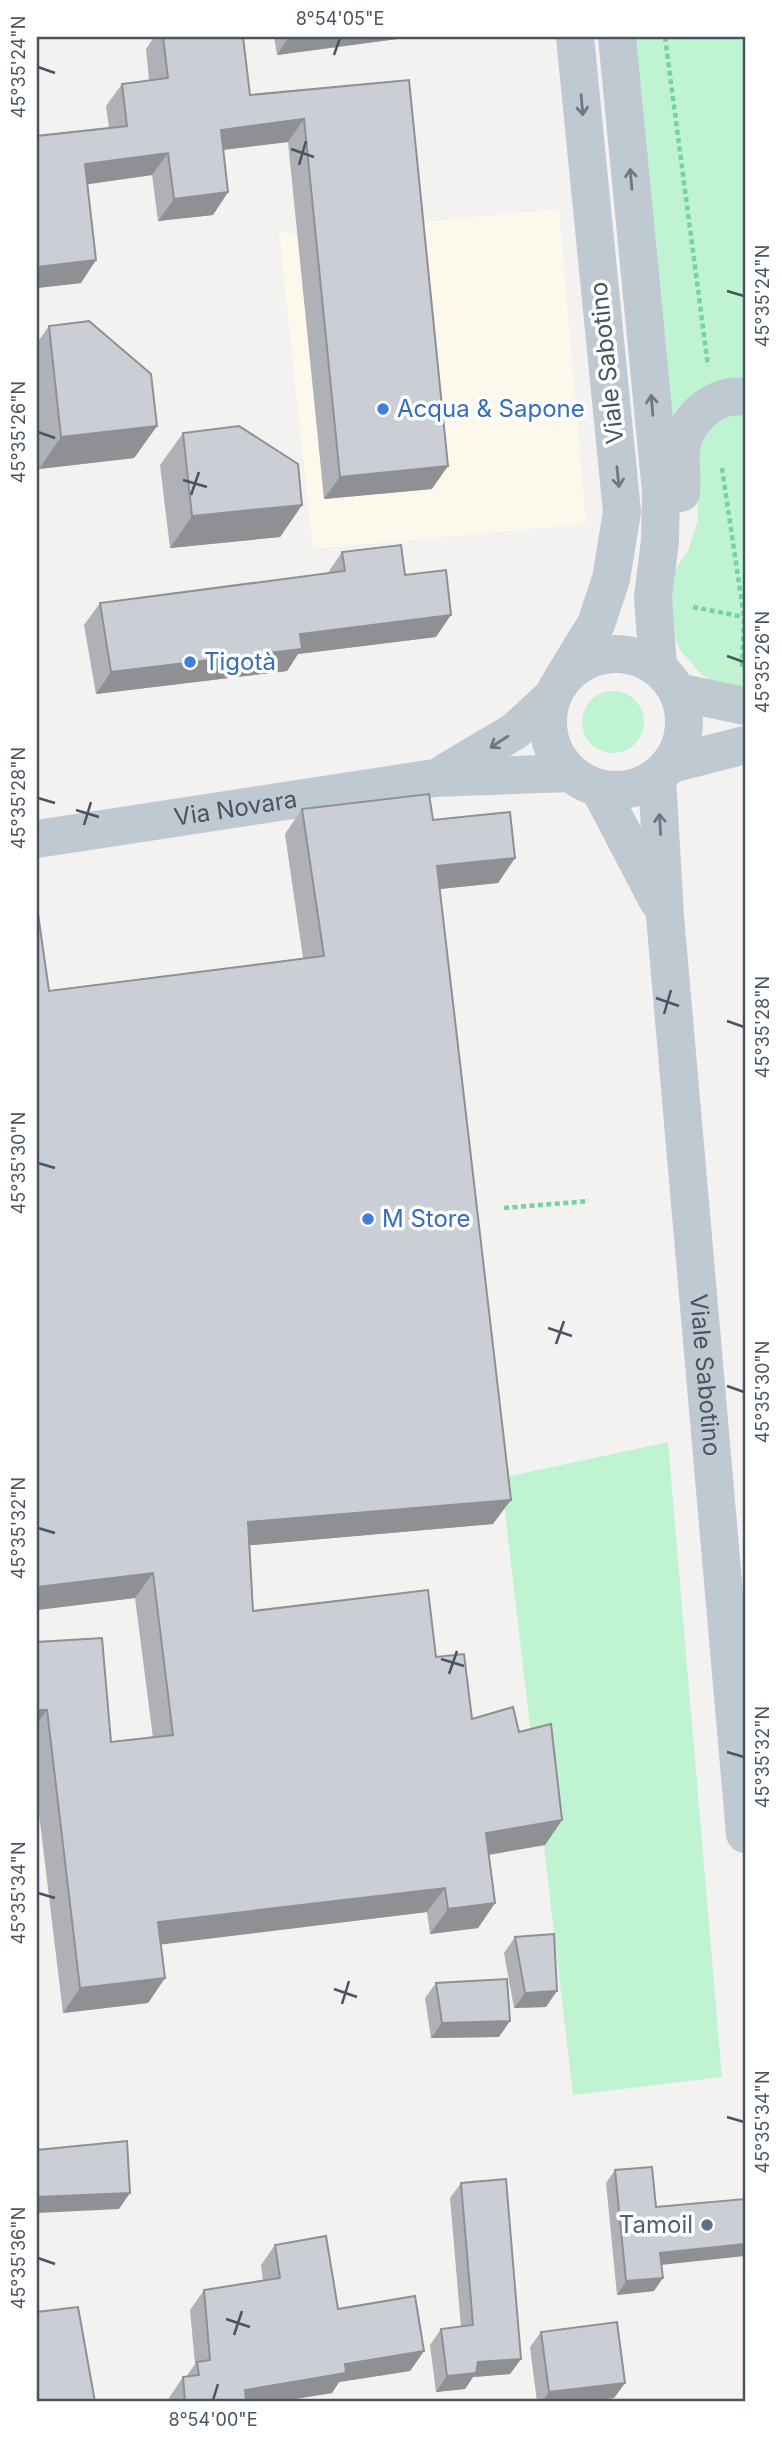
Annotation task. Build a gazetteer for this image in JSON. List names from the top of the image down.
{
  "streets": {
    "street": ["Viale Sabotino", "Via Novara"]
  },
  "crossings": [
    ["Viale Sabotino", "Via Novara"]
  ],
  "places": [
    "Acqua & Sapone",
    "Tigotà",
    "M Store",
    "Tamoil"
  ],
  "coordinates": [
    "8°54'05\"E",
    "45°35'24\"N",
    "45°35'26\"N",
    "45°35'28\"N",
    "45°35'30\"N",
    "45°35'32\"N",
    "45°35'34\"N",
    "45°35'36\"N",
    "8°54'00\"E"
  ]
}
